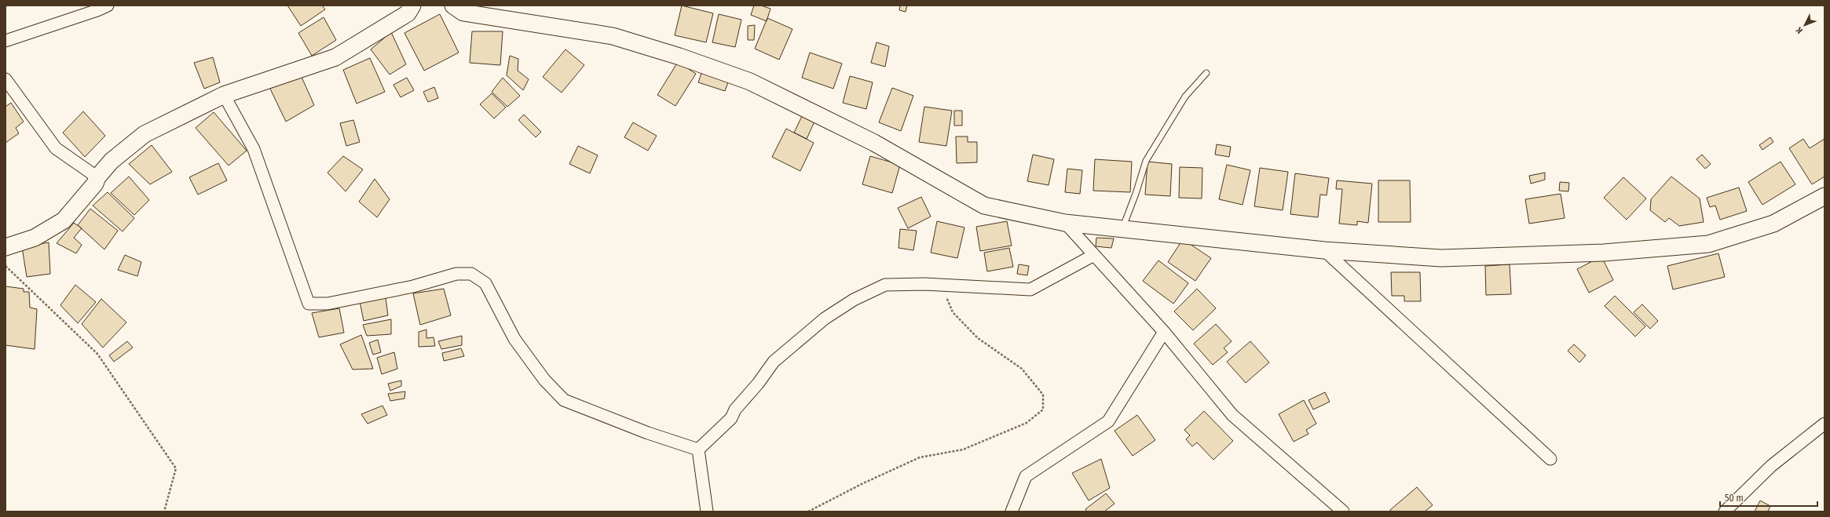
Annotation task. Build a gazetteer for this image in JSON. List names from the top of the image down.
{
  "scale_bar": "50 m",
  "north": "bottom left"
}
